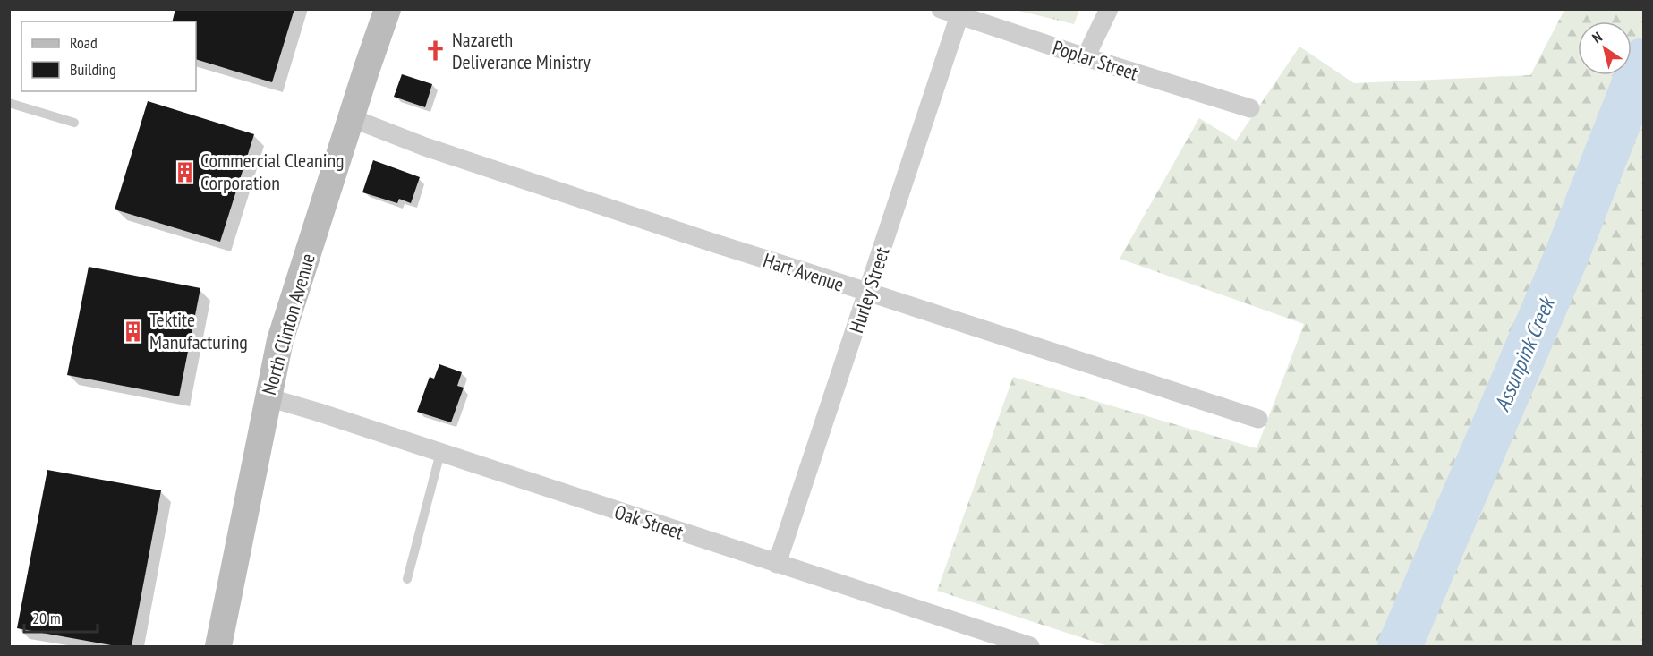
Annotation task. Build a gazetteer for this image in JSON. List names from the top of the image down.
{
  "streets": {
    "street": [
      "Poplar Street",
      "Hart Avenue",
      "Hurley Street",
      "North Clinton Avenue",
      "Oak Street"
    ]
  },
  "crossings": [
    ["Poplar Street", "Hurley Street"],
    ["Hart Avenue", "Hurley Street"],
    ["Hart Avenue", "North Clinton Avenue"],
    ["Hurley Street", "Oak Street"],
    ["North Clinton Avenue", "Oak Street"]
  ],
  "water": ["Assunpink Creek"],
  "places": {
    "church": ["Nazareth Deliverance Ministry"],
    "building": ["Commercial Cleaning Corporation", "Tektite Manufacturing"]
  },
  "legend": ["Road", "Building"],
  "scale_bar": "20 m",
  "north": "top left"
}
